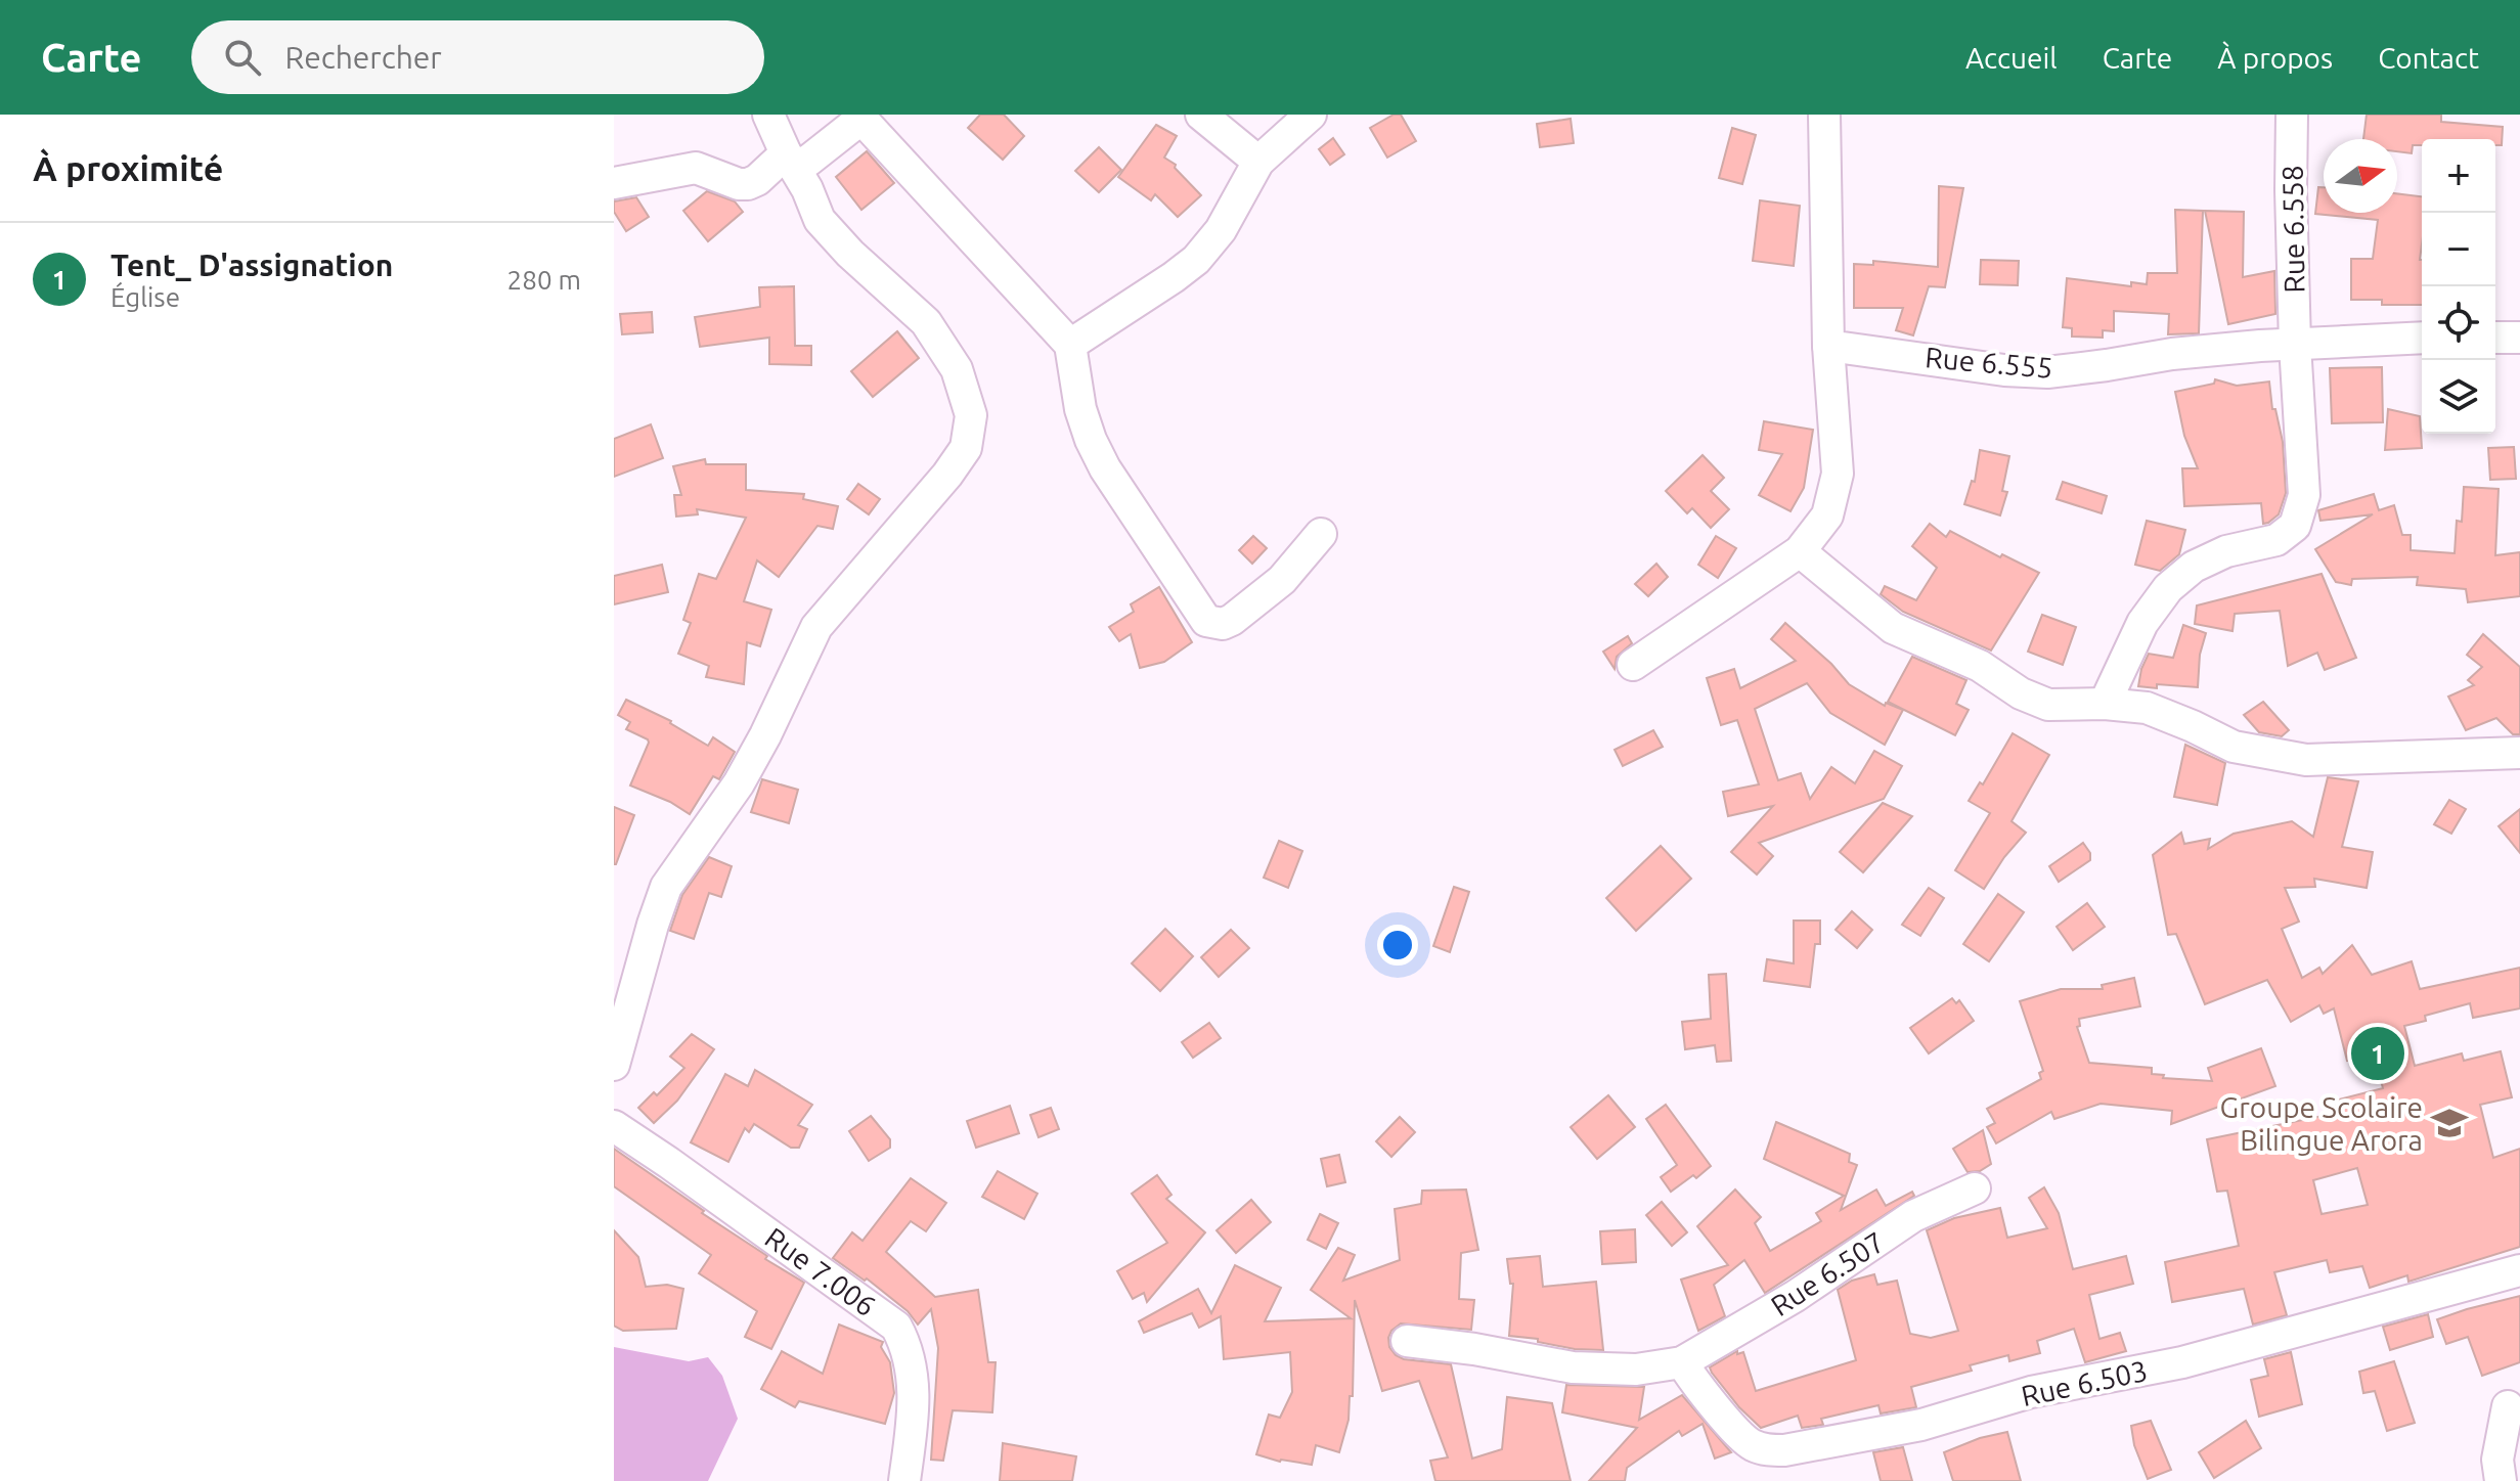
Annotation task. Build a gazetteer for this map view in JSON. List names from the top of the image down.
{
  "streets": {
    "street": [
      "Rue 6.558",
      "Rue 6.555",
      "Rue 7.006",
      "Rue 6.507",
      "Rue 6.503"
    ]
  },
  "crossings": [
    ["Rue 6.558", "Rue 6.555"],
    ["Rue 6.507", "Rue 6.503"]
  ],
  "places": {
    "school or university": ["Groupe Scolaire Bilingue Arora"]
  },
  "north": "right",
  "page": {
    "header": "Carte",
    "search": "Rechercher",
    "nav": [
      "Accueil",
      "Carte",
      "À propos",
      "Contact"
    ],
    "heading": "À proximité",
    "map_buttons": ["+", "−"],
    "list": [
      {
        "mark": "1",
        "name": "Tent_ D'assignation",
        "note": "Église",
        "value": "280 m"
      }
    ],
    "pins": "1"
  }
}
